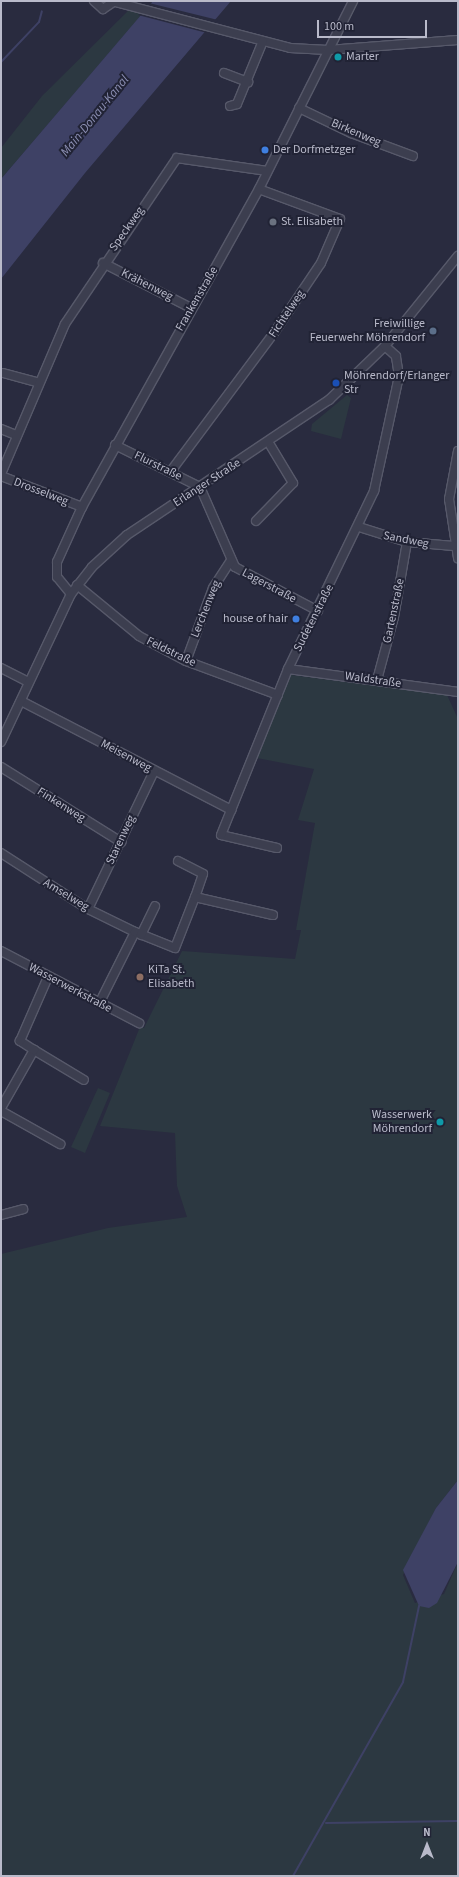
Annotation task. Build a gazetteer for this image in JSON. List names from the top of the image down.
{
  "streets": {
    "street": [
      "Birkenweg",
      "Speckweg",
      "Krähenweg",
      "Frankenstraße",
      "Fichtelweg",
      "Flurstraße",
      "Erlanger Straße",
      "Drosselweg",
      "Sandweg",
      "Lagerstraße",
      "Lerchenweg",
      "Gartenstraße",
      "Sudetenstraße",
      "Feldstraße",
      "Waldstraße",
      "Meisenweg",
      "Finkenweg",
      "Starenweg",
      "Amselweg",
      "Wasserwerkstraße"
    ]
  },
  "crossings": [
    ["Birkenweg", "Frankenstraße"],
    ["Speckweg", "Krähenweg"],
    ["Speckweg", "Frankenstraße"],
    ["Speckweg", "Drosselweg"],
    ["Krähenweg", "Frankenstraße"],
    ["Frankenstraße", "Fichtelweg"],
    ["Frankenstraße", "Flurstraße"],
    ["Frankenstraße", "Erlanger Straße"],
    ["Frankenstraße", "Drosselweg"],
    ["Fichtelweg", "Flurstraße"],
    ["Flurstraße", "Erlanger Straße"],
    ["Flurstraße", "Lagerstraße"],
    ["Erlanger Straße", "Lagerstraße"],
    ["Erlanger Straße", "Sudetenstraße"],
    ["Erlanger Straße", "Feldstraße"],
    ["Erlanger Straße", "Meisenweg"],
    ["Sandweg", "Gartenstraße"],
    ["Sandweg", "Sudetenstraße"],
    ["Lagerstraße", "Lerchenweg"],
    ["Lagerstraße", "Sudetenstraße"],
    ["Lerchenweg", "Feldstraße"],
    ["Gartenstraße", "Waldstraße"],
    ["Sudetenstraße", "Feldstraße"],
    ["Sudetenstraße", "Waldstraße"],
    ["Sudetenstraße", "Meisenweg"],
    ["Meisenweg", "Starenweg"],
    ["Finkenweg", "Starenweg"],
    ["Starenweg", "Amselweg"]
  ],
  "water": ["Main-Donau-Kanal"],
  "places": [
    "Marter",
    "Der Dorfmetzger",
    "St. Elisabeth",
    "Freiwillige Feuerwehr Möhrendorf",
    "Möhrendorf/Erlanger Str",
    "house of hair",
    "KiTa St. Elisabeth",
    "Wasserwerk Möhrendorf"
  ],
  "scale_bar": "100 m",
  "north": "top"
}
